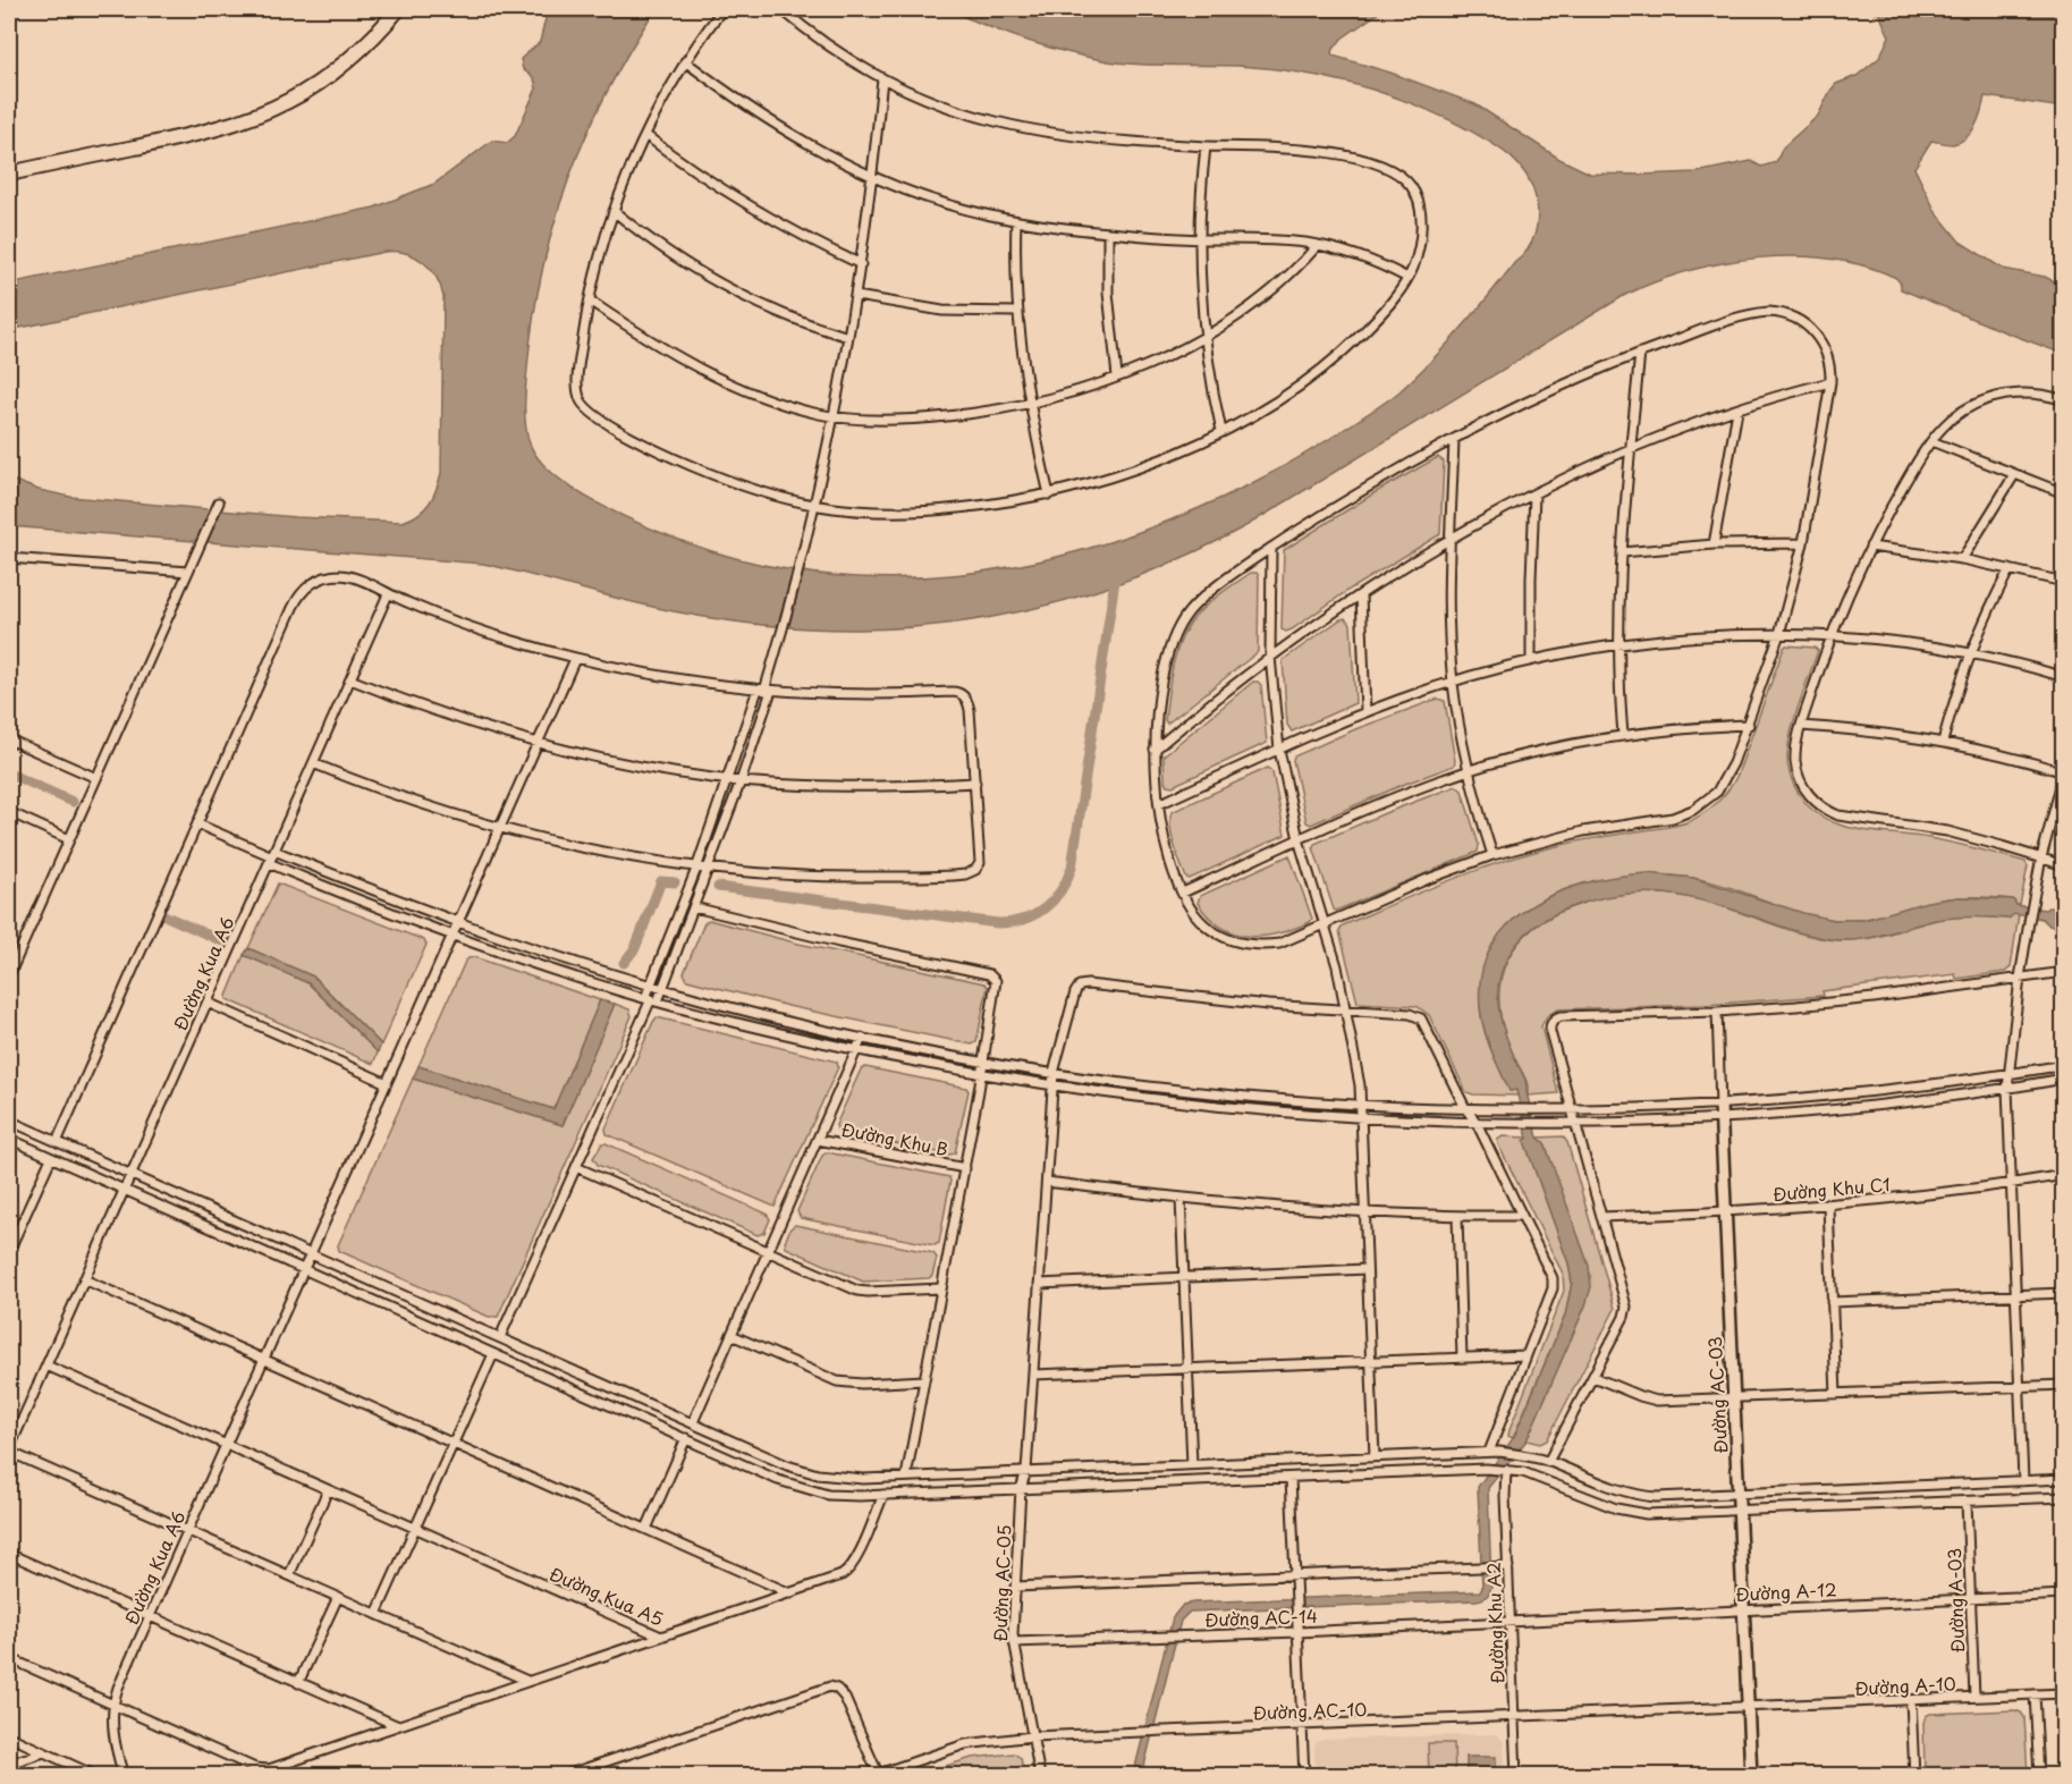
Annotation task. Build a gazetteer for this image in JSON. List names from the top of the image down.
{
  "streets": {
    "street": [
      "Đường Kua A6",
      "Đường Khu B",
      "Đường Khu C1",
      "Đường AC-03",
      "Đường AC-05",
      "Đường A-12",
      "Đường Kua A5",
      "Đường A-03",
      "Đường AC-14",
      "Đường Khu A2",
      "Đường A-10",
      "Đường AC-10"
    ]
  },
  "crossings": [
    ["Đường Khu C1", "Đường AC-03"],
    ["Đường AC-03", "Đường A-12"],
    ["Đường AC-03", "Đường A-10"],
    ["Đường AC-03", "Đường AC-10"],
    ["Đường AC-05", "Đường AC-14"],
    ["Đường AC-05", "Đường AC-10"],
    ["Đường A-12", "Đường A-03"],
    ["Đường A-12", "Đường AC-14"],
    ["Đường A-12", "Đường Khu A2"],
    ["Đường A-03", "Đường A-10"],
    ["Đường AC-14", "Đường Khu A2"],
    ["Đường Khu A2", "Đường AC-10"],
    ["Đường A-10", "Đường AC-10"]
  ]
}
